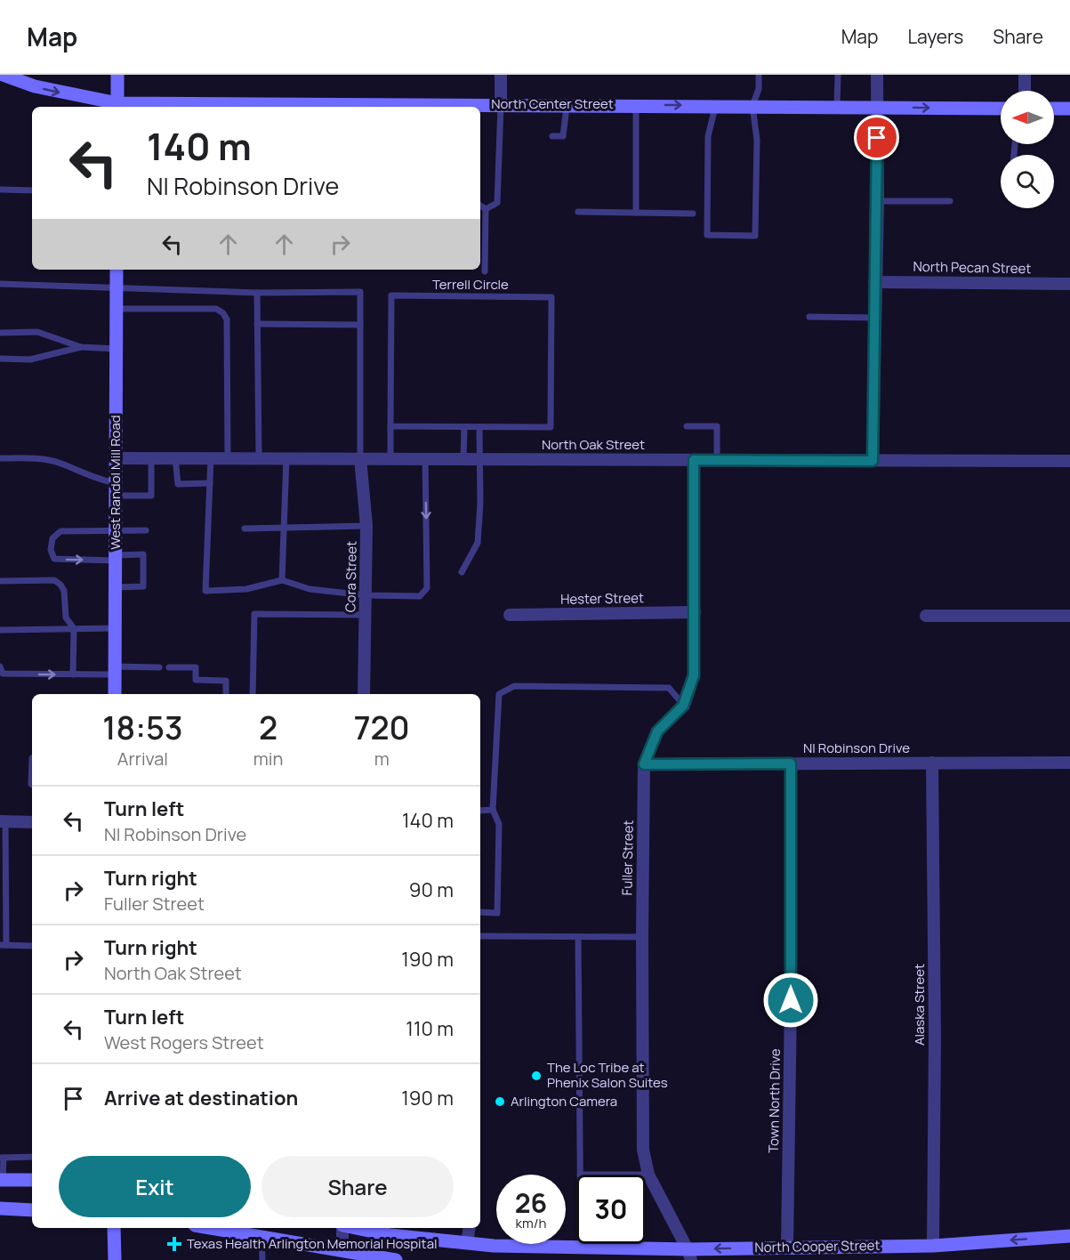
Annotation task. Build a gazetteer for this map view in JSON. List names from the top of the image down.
{
  "streets": {
    "main road": ["North Center Street", "West Randol Mill Road", "North Cooper Street"],
    "street": [
      "North Pecan Street",
      "North Oak Street",
      "Cora Street",
      "Hester Street",
      "Nl Robinson Drive",
      "Fuller Street",
      "Alaska Street",
      "Town North Drive"
    ],
    "lane": ["Terrell Circle"]
  },
  "crossings": [
    ["North Oak Street", "West Randol Mill Road"],
    ["North Oak Street", "Cora Street"],
    ["North Oak Street", "Fuller Street"],
    ["Hester Street", "Fuller Street"],
    ["Nl Robinson Drive", "Fuller Street"],
    ["Nl Robinson Drive", "Alaska Street"],
    ["Nl Robinson Drive", "Town North Drive"],
    ["Fuller Street", "North Cooper Street"],
    ["Alaska Street", "North Cooper Street"],
    ["Town North Drive", "North Cooper Street"]
  ],
  "places": {
    "other": ["The Loc Tribe at Phenix Salon Suites", "Arlington Camera"],
    "health": ["Texas Health Arlington Memorial Hospital"]
  },
  "north": "left",
  "page": {
    "header": "Map",
    "nav": ["Map", "Layers", "Share"],
    "turn": ["140 m", "Nl Robinson Drive"],
    "eta": [
      "18:53",
      "Arrival",
      "2",
      "min",
      "720",
      "m"
    ],
    "list": [
      {
        "name": "Turn left",
        "note": "Nl Robinson Drive",
        "value": "140 m"
      },
      {
        "name": "Turn right",
        "note": "Fuller Street",
        "value": "90 m"
      },
      {
        "name": "Turn right",
        "note": "North Oak Street",
        "value": "190 m"
      },
      {
        "name": "Turn left",
        "note": "West Rogers Street",
        "value": "110 m"
      },
      {
        "name": "Arrive at destination",
        "value": "190 m"
      }
    ],
    "buttons": ["Exit", "Share"],
    "speed": "26 km/h",
    "limit": "30"
  }
}
